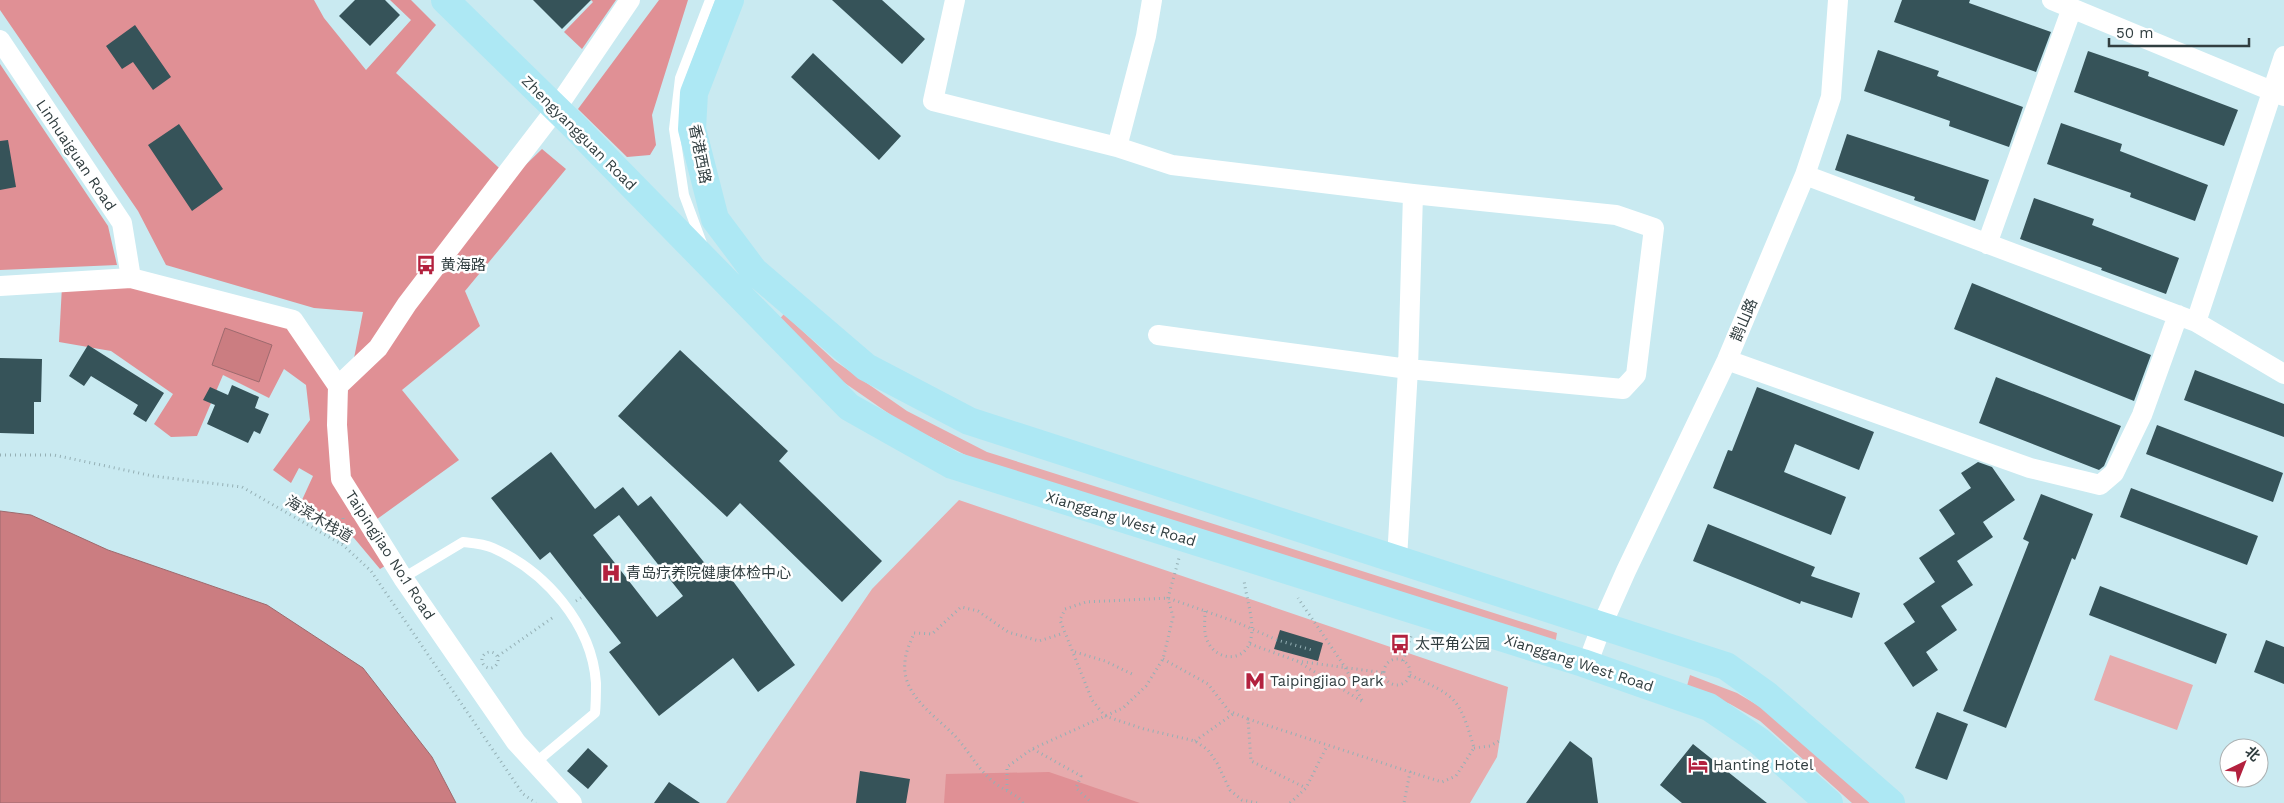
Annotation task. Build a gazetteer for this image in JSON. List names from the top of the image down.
{
  "streets": {
    "main road": ["Zhengyangguan Road", "香港西路", "Xianggang West Road"],
    "street": ["Linhuaiguan Road", "鹊山路", "Taipingjiao No.1 Road"],
    "path": ["海滨木栈道"]
  },
  "crossings": [
    ["Zhengyangguan Road", "Xianggang West Road"],
    ["鹊山路", "Xianggang West Road"]
  ],
  "places": {
    "bus stop": ["黄海路", "太平角公园"],
    "hospital": ["青岛疗养院健康体检中心"],
    "metro station": ["Taipingjiao Park"],
    "hotel": ["Hanting Hotel"]
  },
  "scale_bar": "50 m",
  "north": "top right"
}
